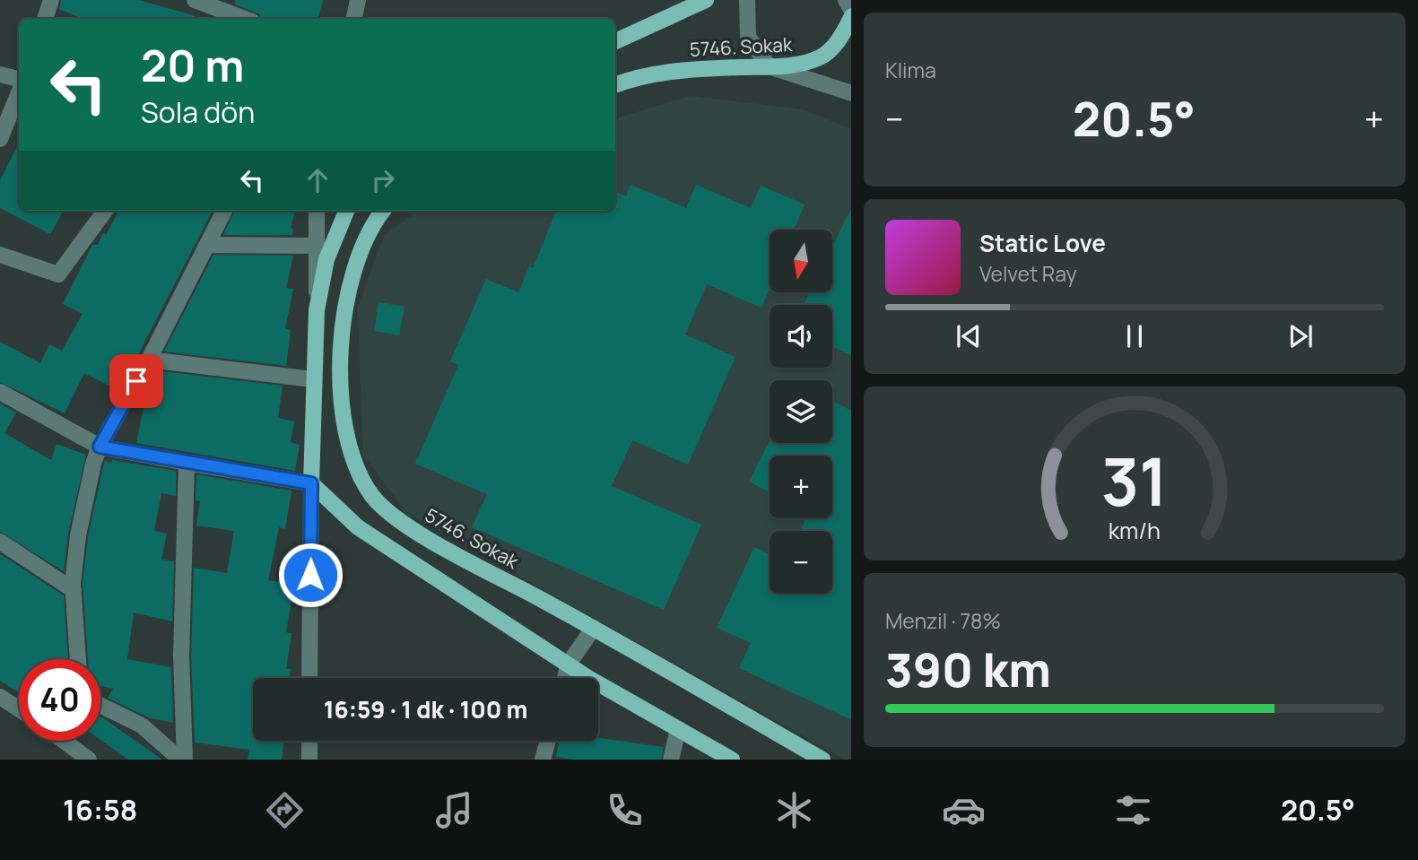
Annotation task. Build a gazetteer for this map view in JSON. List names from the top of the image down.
{
  "streets": {
    "main road": ["5746. Sokak"]
  },
  "north": "bottom",
  "page": {
    "tile": [
      "Klima",
      ["Menzil · 78%", "390 km"]
    ],
    "turn": ["20 m", "Sola dön"],
    "heat": ["−", "20.5°", "+"],
    "song": ["Static Love", "Velvet Ray"],
    "map_buttons": ["+", "−"],
    "limit": "40",
    "trip": "16:59 · 1 dk · 100 m",
    "tabs": ["16:58", "20.5°"],
    "gauge": ["31", "km/h"]
  }
}
